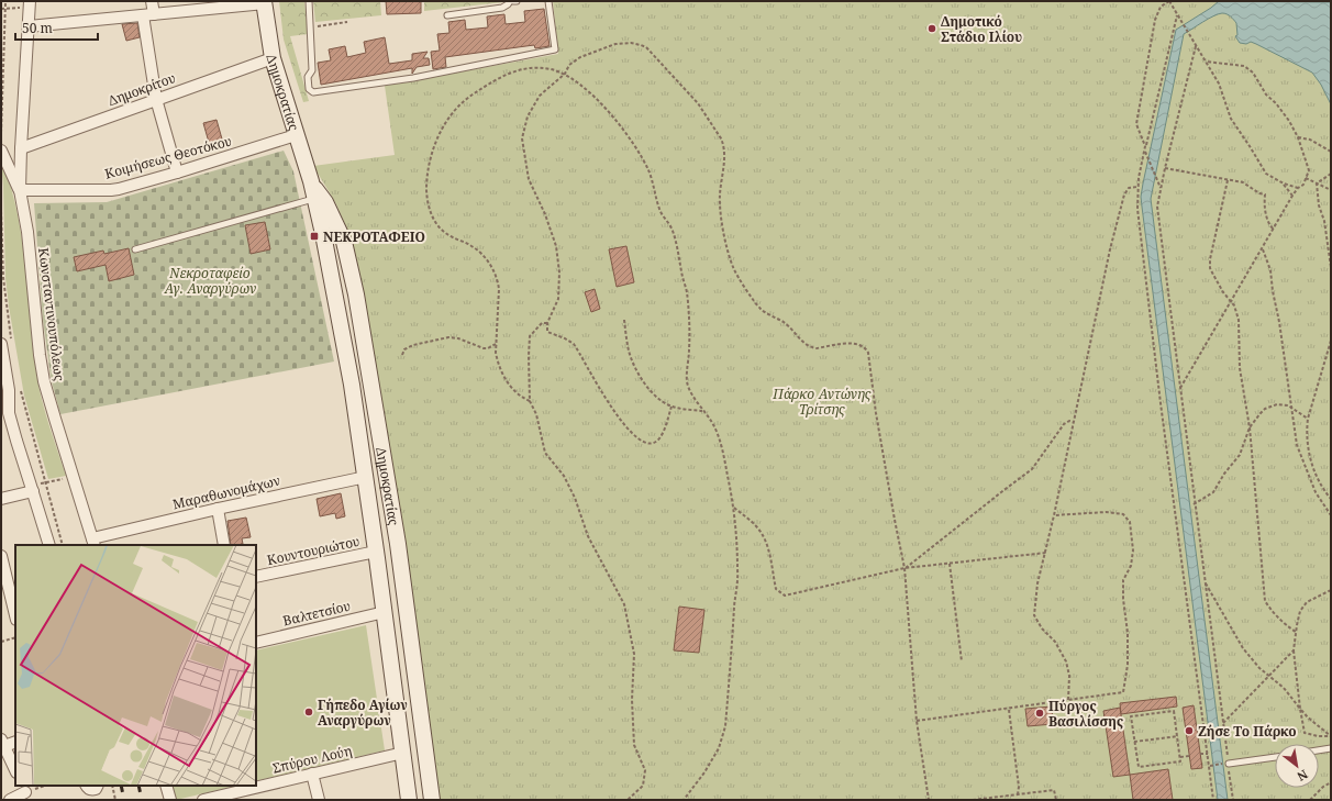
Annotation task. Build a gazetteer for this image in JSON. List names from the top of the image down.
{
  "streets": {
    "main road": ["Δημοκρατίας"],
    "street": [
      "Δημοκρίτου",
      "Κοιμήσεως Θεοτόκου",
      "Κωνσταντινουπόλεως",
      "Μαραθωνομάχων",
      "Κουντουριώτου",
      "Βαλτετσίου",
      "Σπύρου Λούη"
    ]
  },
  "crossings": [
    ["Δημοκρίτου", "Δημοκρατίας"],
    ["Δημοκρίτου", "Κωνσταντινουπόλεως"],
    ["Δημοκρατίας", "Κοιμήσεως Θεοτόκου"],
    ["Δημοκρατίας", "Μαραθωνομάχων"],
    ["Δημοκρατίας", "Κουντουριώτου"],
    ["Δημοκρατίας", "Βαλτετσίου"],
    ["Δημοκρατίας", "Σπύρου Λούη"],
    ["Κοιμήσεως Θεοτόκου", "Κωνσταντινουπόλεως"],
    ["Κωνσταντινουπόλεως", "Μαραθωνομάχων"]
  ],
  "parks": ["Νεκροταφείο Αγ. Αναργύρων", "Πάρκο Αντώνης Τρίτσης"],
  "places": {
    "other": [
      "Δημοτικό Στάδιο Ιλίου",
      "Γήπεδο Αγίων Αναργύρων",
      "Πύργος Βασιλίσσης",
      "Ζήσε Το Πάρκο"
    ],
    "transit": ["ΝΕΚΡΟΤΑΦΕΙΟ"]
  },
  "scale_bar": "50 m",
  "north": "bottom right"
}
